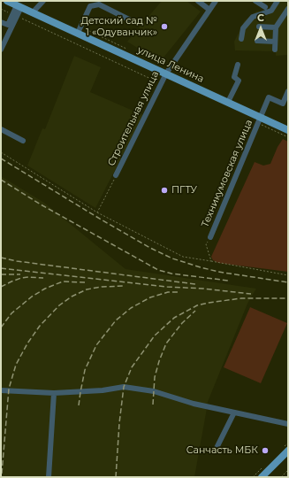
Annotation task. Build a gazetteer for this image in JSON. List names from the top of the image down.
{
  "streets": {
    "main road": ["улица Ленина"],
    "street": ["Строительная улица", "Техникумовская улица"]
  },
  "crossings": [
    ["улица Ленина", "Строительная улица"],
    ["улица Ленина", "Техникумовская улица"]
  ],
  "places": ["Детский сад № 1 «Одуванчик»", "ПГТУ", "Санчасть МБК"],
  "north": "top"
}
